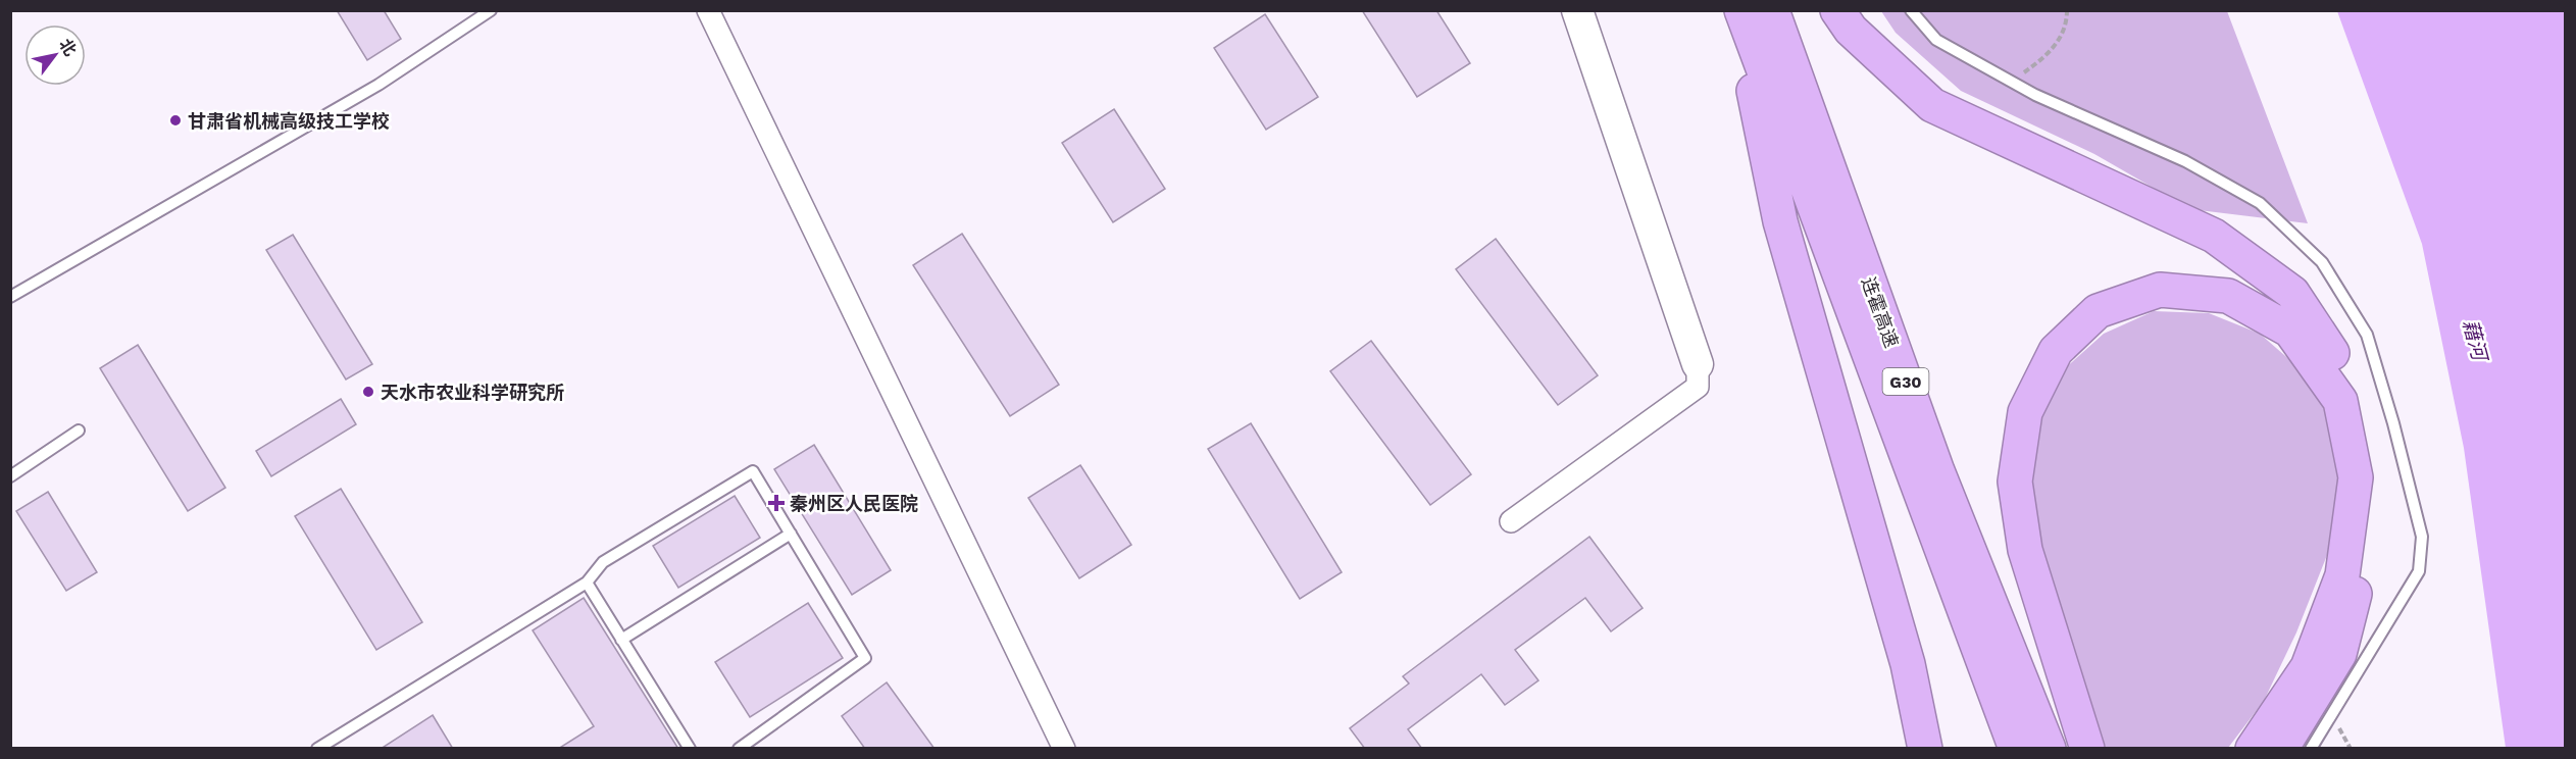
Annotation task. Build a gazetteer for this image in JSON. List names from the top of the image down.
{
  "streets": {
    "highway": ["连霍高速", "G30"]
  },
  "water": ["藉河"],
  "places": {
    "other": ["甘肃省机械高级技工学校", "天水市农业科学研究所"],
    "health": ["秦州区人民医院"]
  },
  "north": "top right"
}
